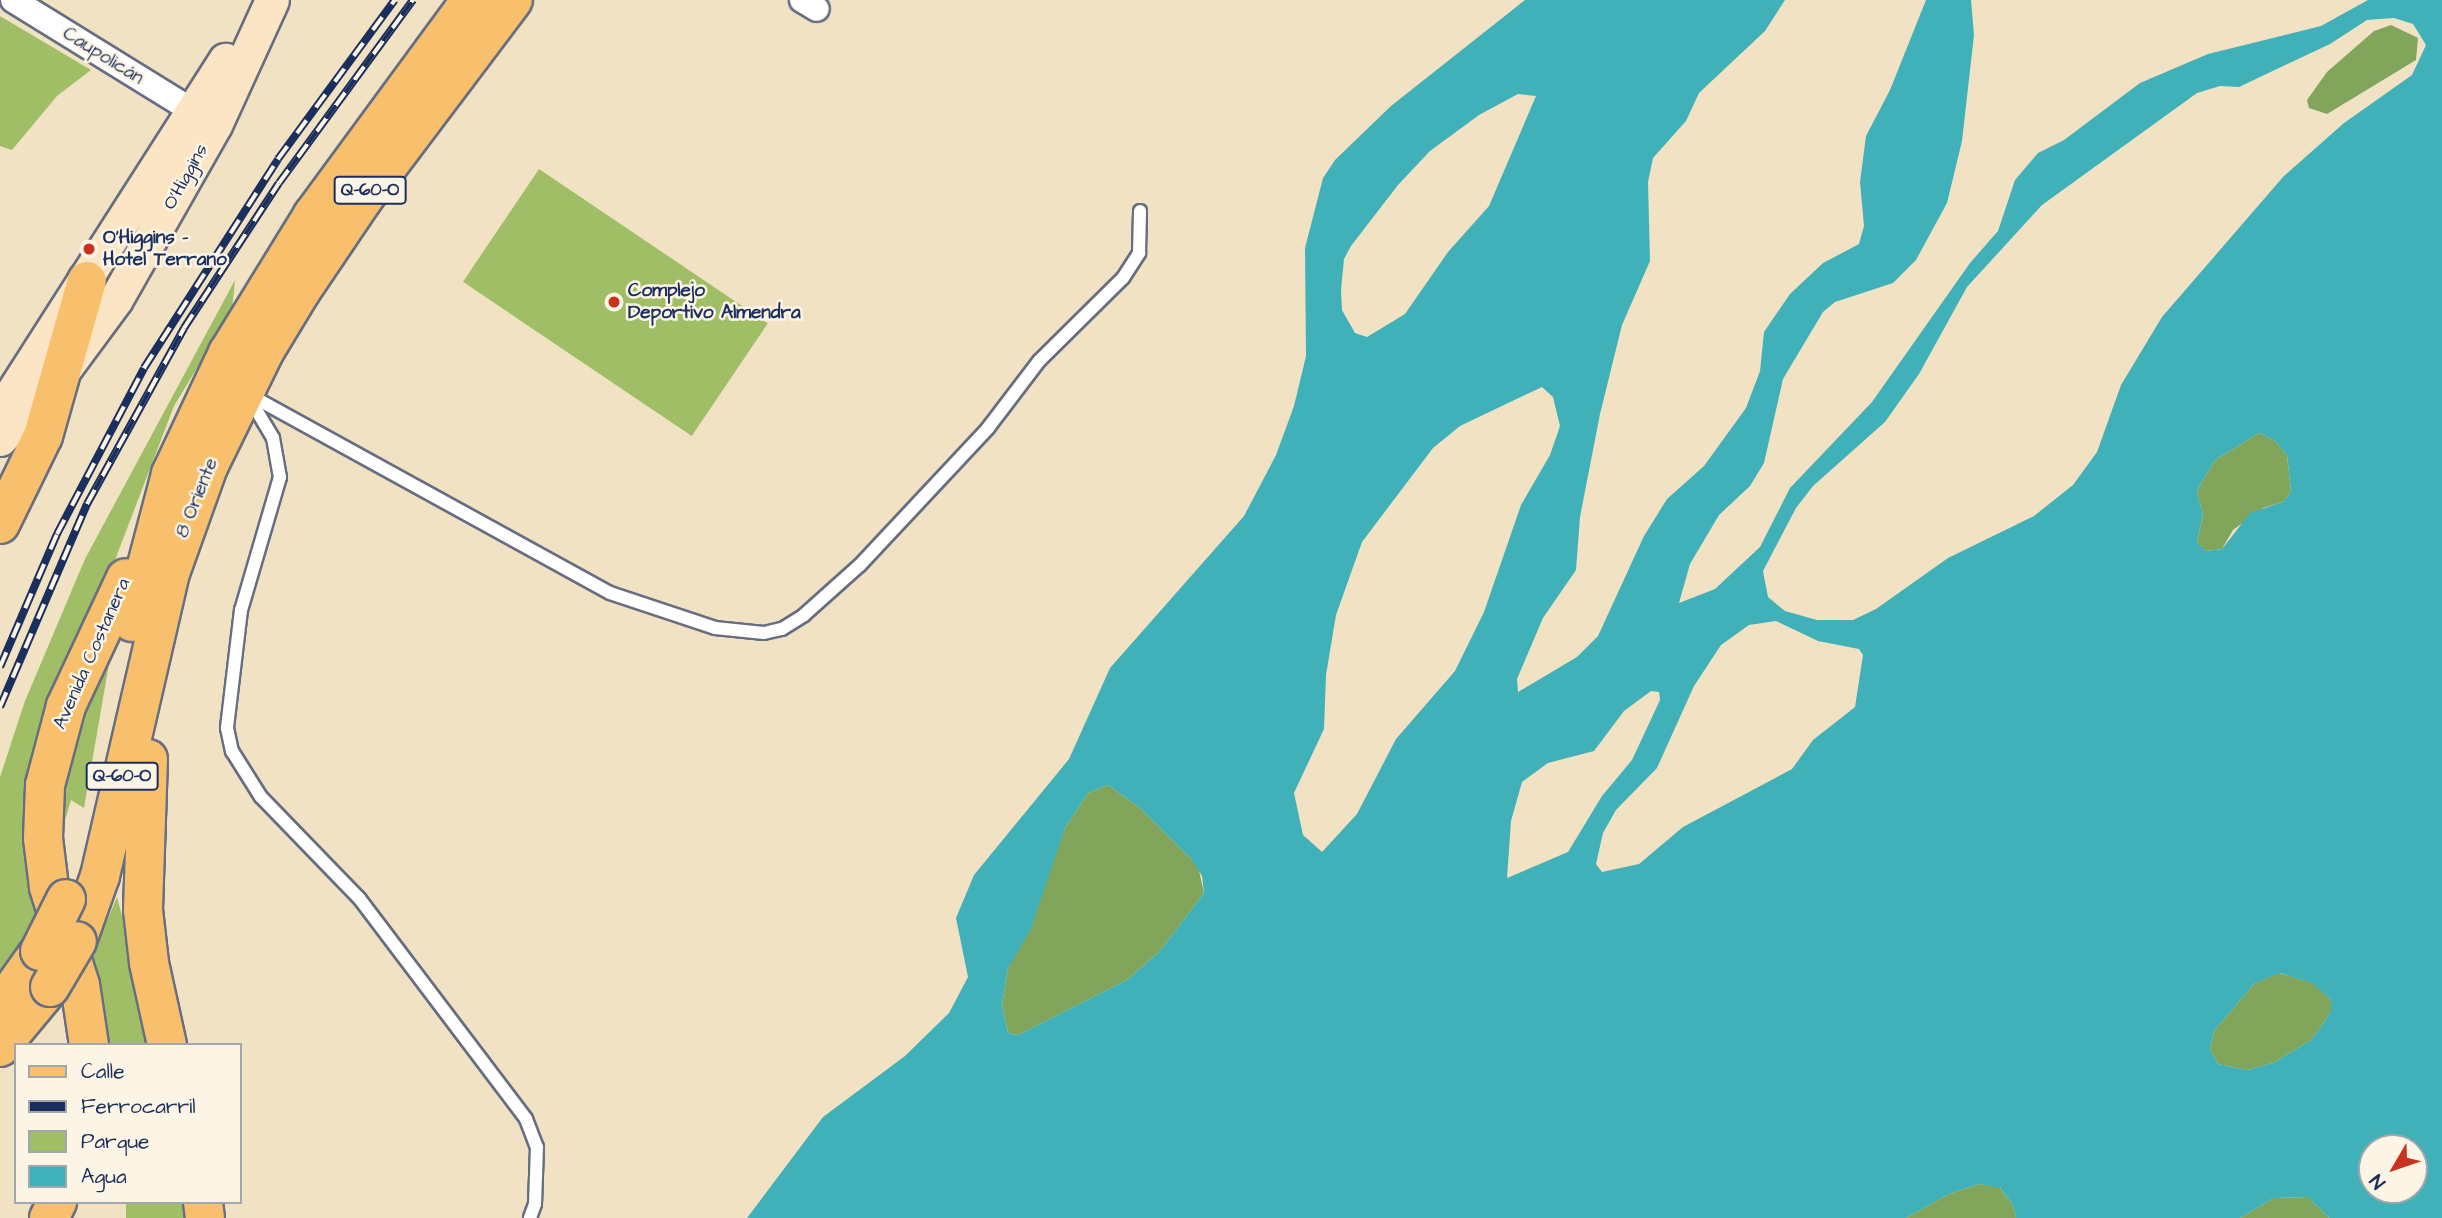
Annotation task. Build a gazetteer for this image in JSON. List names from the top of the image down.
{
  "streets": {
    "main road": [
      "O'Higgins",
      "Q-60-O",
      "8 Oriente",
      "Avenida Costanera"
    ],
    "street": ["Caupolicán"]
  },
  "crossings": [
    ["Caupolicán", "O'Higgins"],
    ["8 Oriente", "Avenida Costanera"]
  ],
  "places": ["O'Higgins - Hotel Terrano", "Complejo Deportivo Almendra"],
  "legend": [
    "Calle",
    "Ferrocarril",
    "Parque",
    "Agua"
  ],
  "north": "bottom left"
}
